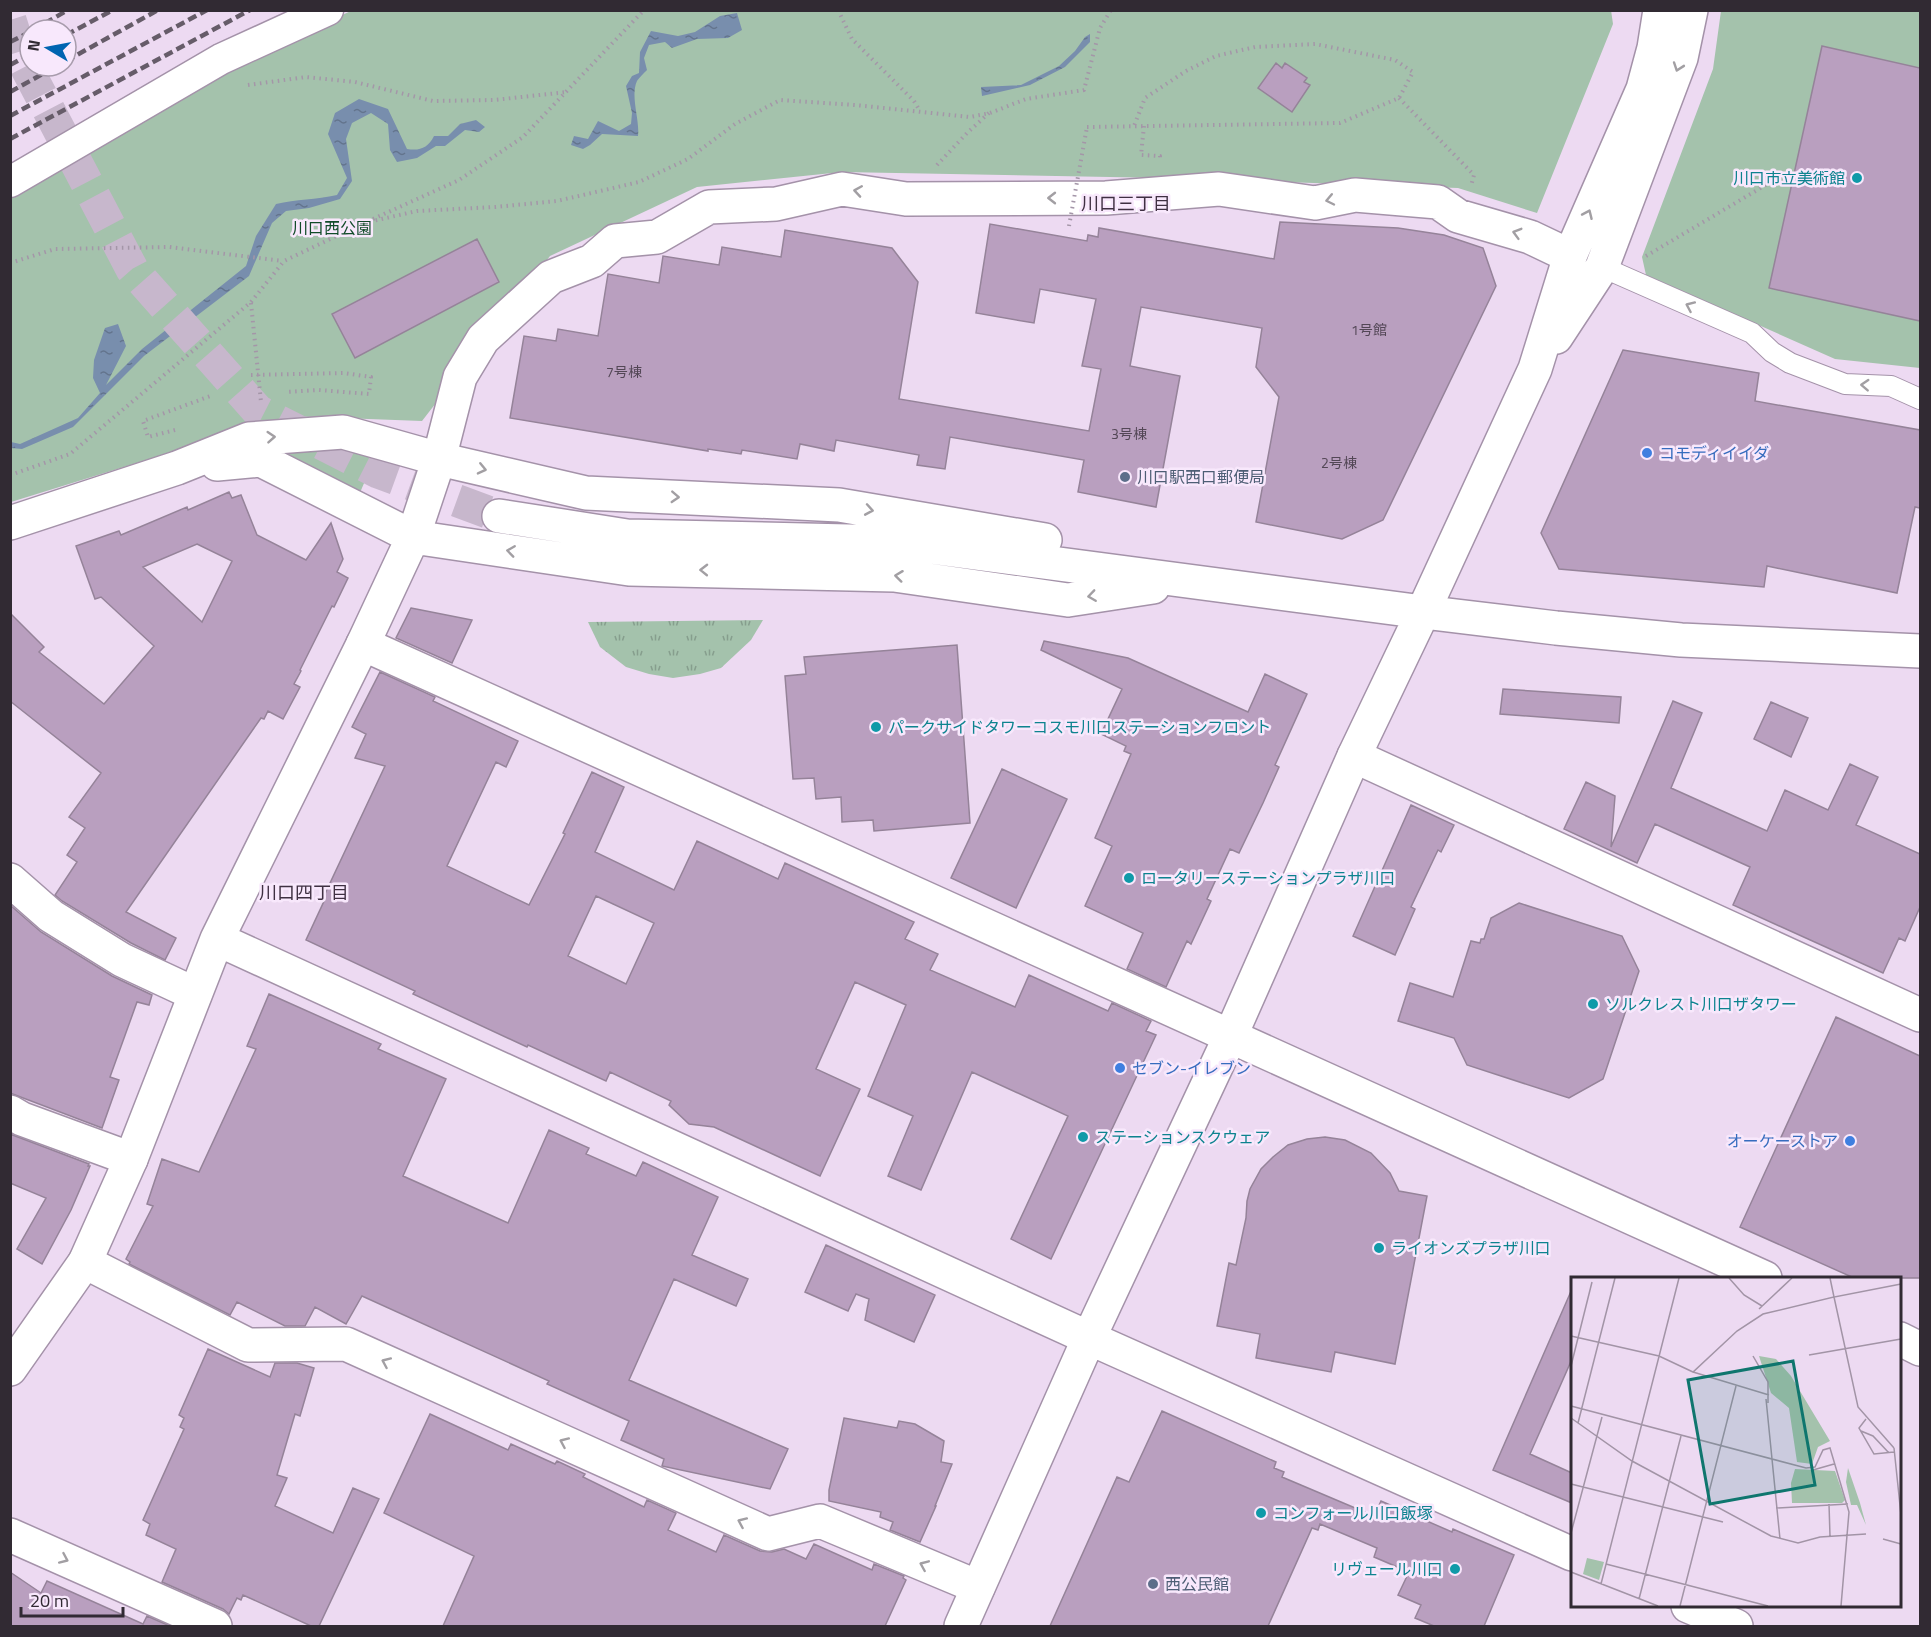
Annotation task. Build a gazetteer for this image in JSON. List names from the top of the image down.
{
  "districts": ["川口三丁目", "川口四丁目"],
  "parks": ["川口西公園"],
  "places": [
    "川口市立美術館",
    "コモディイイダ",
    "川口駅西口郵便局",
    "パークサイドタワーコスモ川口ステーションフロント",
    "ロータリーステーションプラザ川口",
    "ソルクレスト川口ザタワー",
    "セブン-イレブン",
    "ステーションスクウェア",
    "オーケーストア",
    "ライオンズプラザ川口",
    "コンフォール川口飯塚",
    "リヴェール川口",
    "西公民館"
  ],
  "house_numbers": [
    "1号館",
    "7号棟",
    "3号棟",
    "2号棟"
  ],
  "scale_bar": "20 m",
  "north": "left"
}
